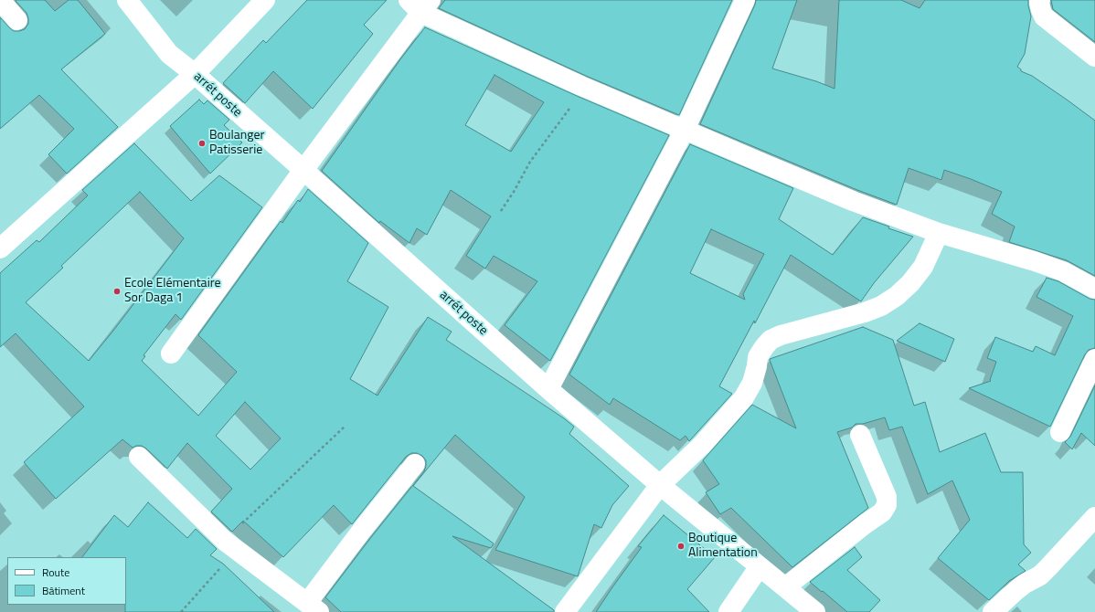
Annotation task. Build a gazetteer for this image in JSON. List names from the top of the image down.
{
  "streets": {
    "street": ["arrét poste"]
  },
  "places": ["Boulanger Patisserie", "Ecole Elémentaire Sor Daga 1", "Boutique Alimentation"],
  "legend": ["Route", "Bâtiment"]
}
